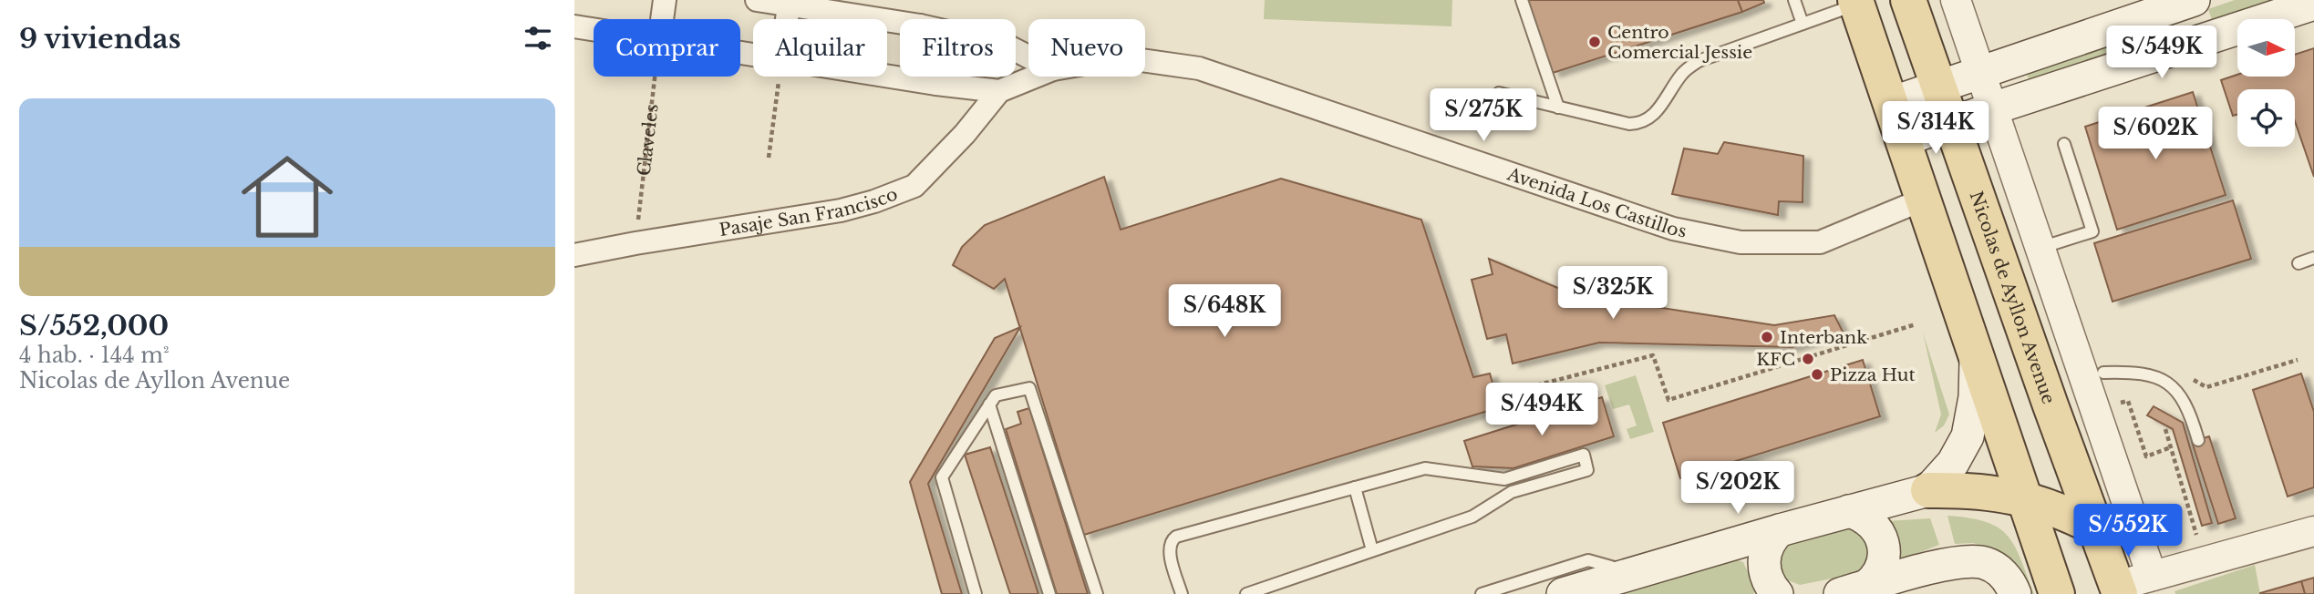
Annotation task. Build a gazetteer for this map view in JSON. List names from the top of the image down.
{
  "streets": {
    "main road": ["Nicolas de Ayllon Avenue"],
    "street": ["Avenida Los Castillos", "Pasaje San Francisco"],
    "path": ["Claveles"]
  },
  "crossings": [
    ["Claveles", "Pasaje San Francisco"],
    ["Avenida Los Castillos", "Pasaje San Francisco"]
  ],
  "places": [
    "Centro Comercial Jessie",
    "Interbank",
    "KFC",
    "Pizza Hut"
  ],
  "north": "right",
  "page": {
    "heading": "9 viviendas",
    "chip": [
      "Comprar",
      "Alquilar",
      "Filtros",
      "Nuevo"
    ],
    "price": [
      "S/549K",
      "S/275K",
      "S/314K",
      "S/602K",
      "S/325K",
      "S/648K",
      "S/494K",
      "S/202K",
      "S/552K"
    ],
    "list": [
      {
        "name": "S/552,000",
        "note": "4 hab. · 144 m² · Nicolas de Ayllon Avenue"
      }
    ]
  }
}
